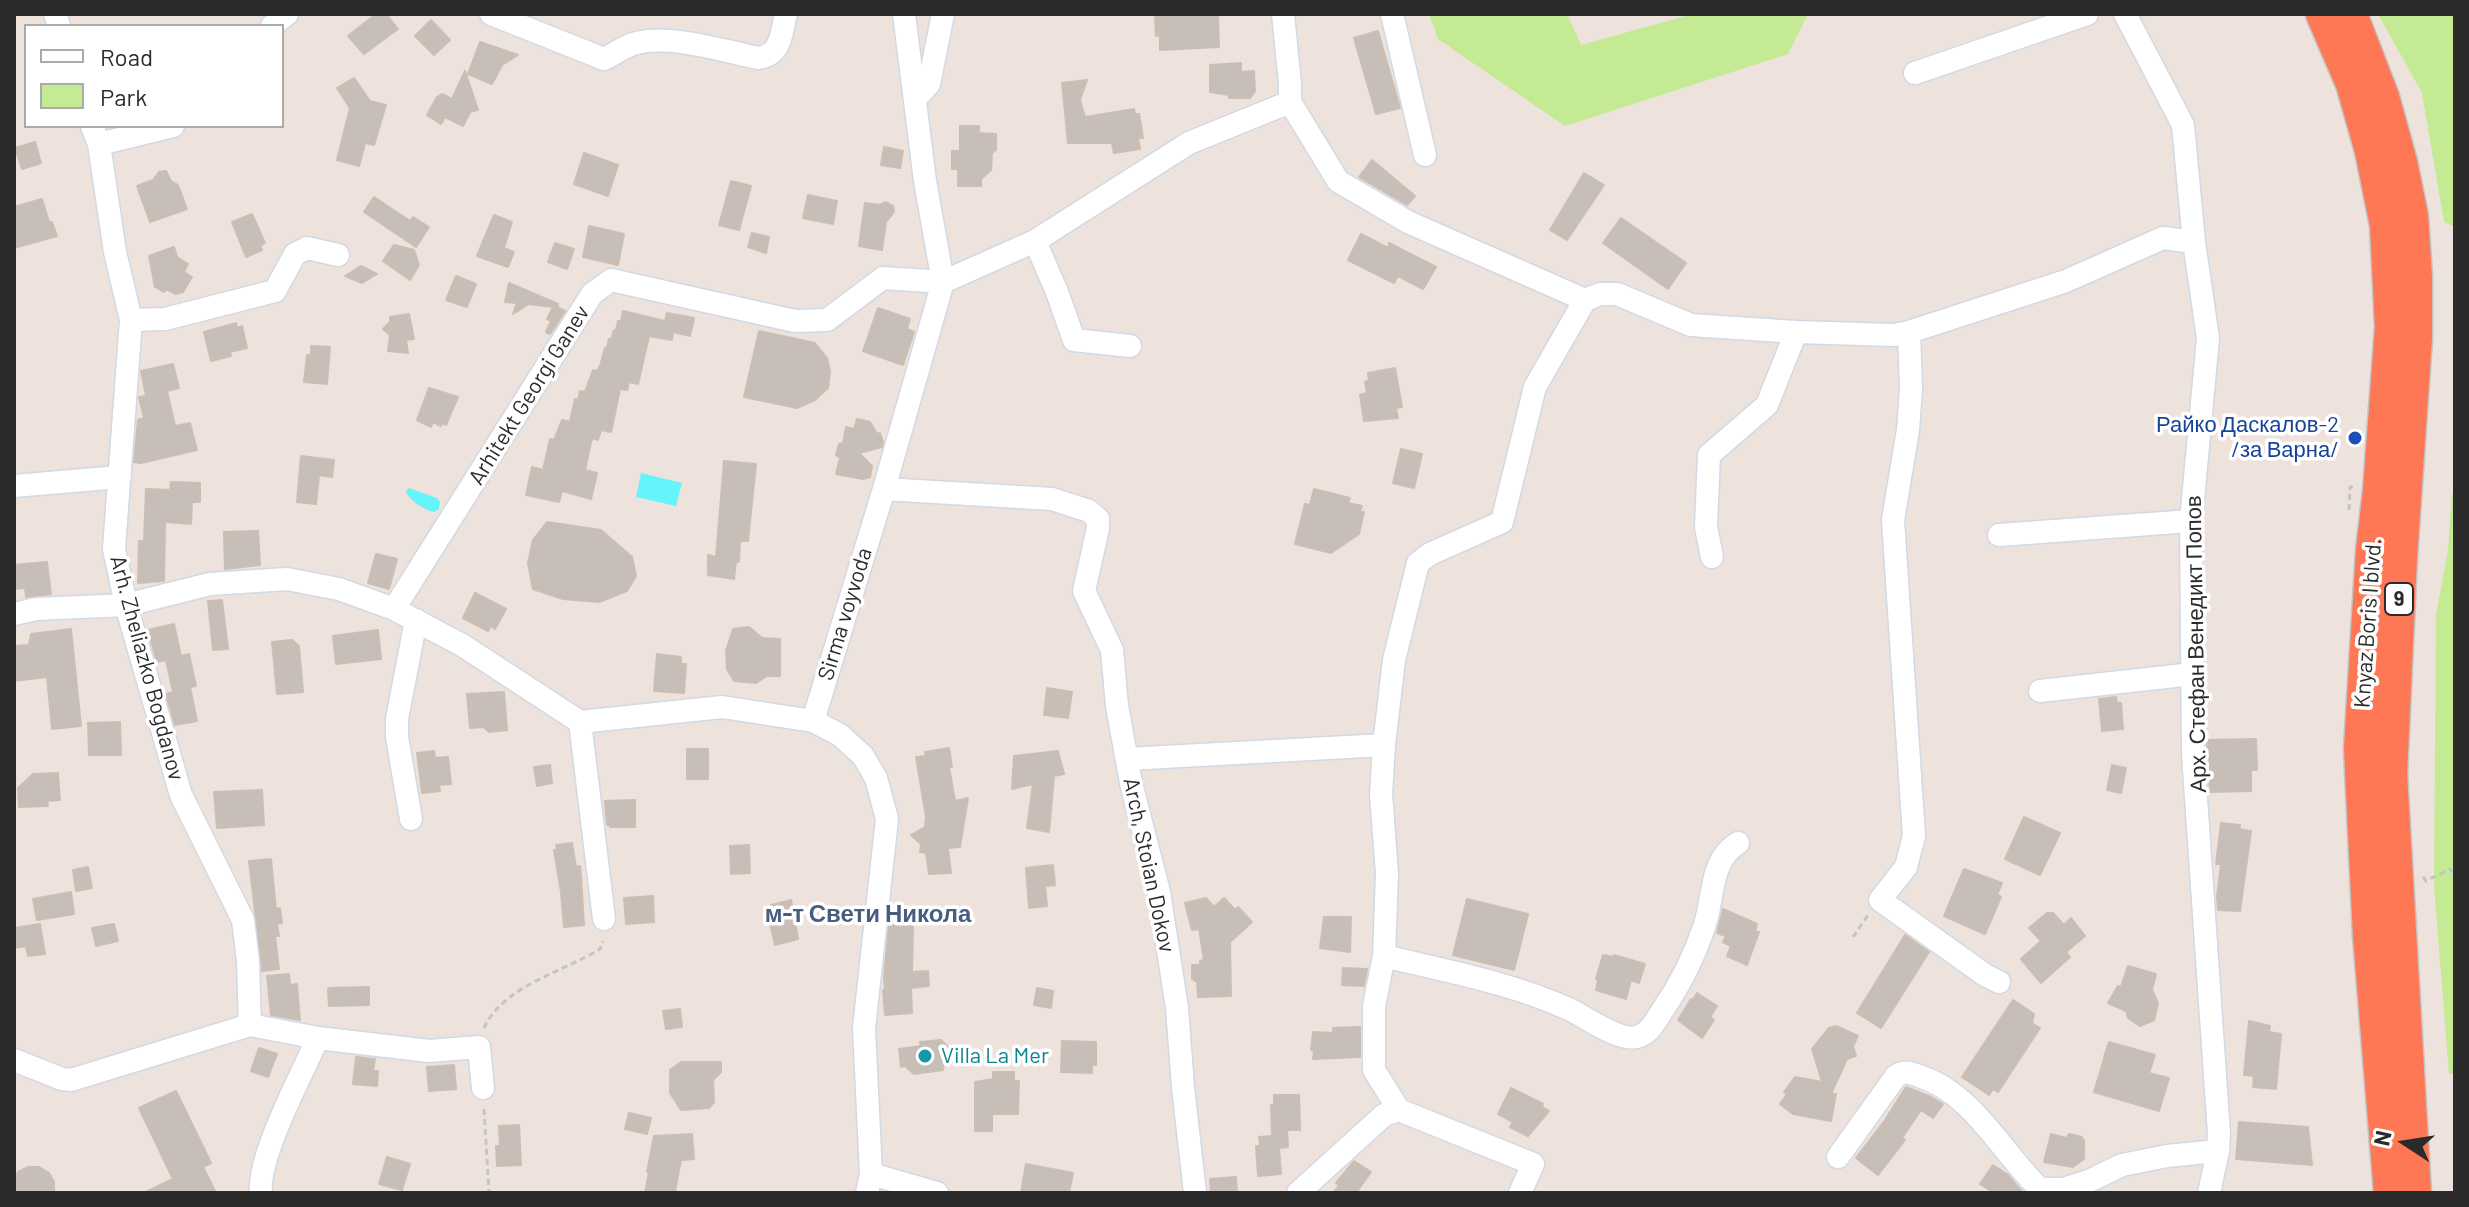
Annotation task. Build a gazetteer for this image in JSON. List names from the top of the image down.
{
  "streets": {
    "highway": ["9", "Knyaz Boris I blvd."],
    "street": [
      "Arhitekt Georgi Ganev",
      "Sirma voyvoda",
      "Арх. Стефан Венедикт Попов",
      "Arh. Zheliazko Bogdanov",
      "Arch, Stoian Dokov"
    ]
  },
  "crossings": [
    ["Arhitekt Georgi Ganev", "Sirma voyvoda"],
    ["Sirma voyvoda", "Arch, Stoian Dokov"]
  ],
  "districts": ["м-т Свети Никола"],
  "places": ["Райко Даскалов-2 /за Варна/", "Villa La Mer"],
  "legend": ["Road", "Park"],
  "north": "left"
}
